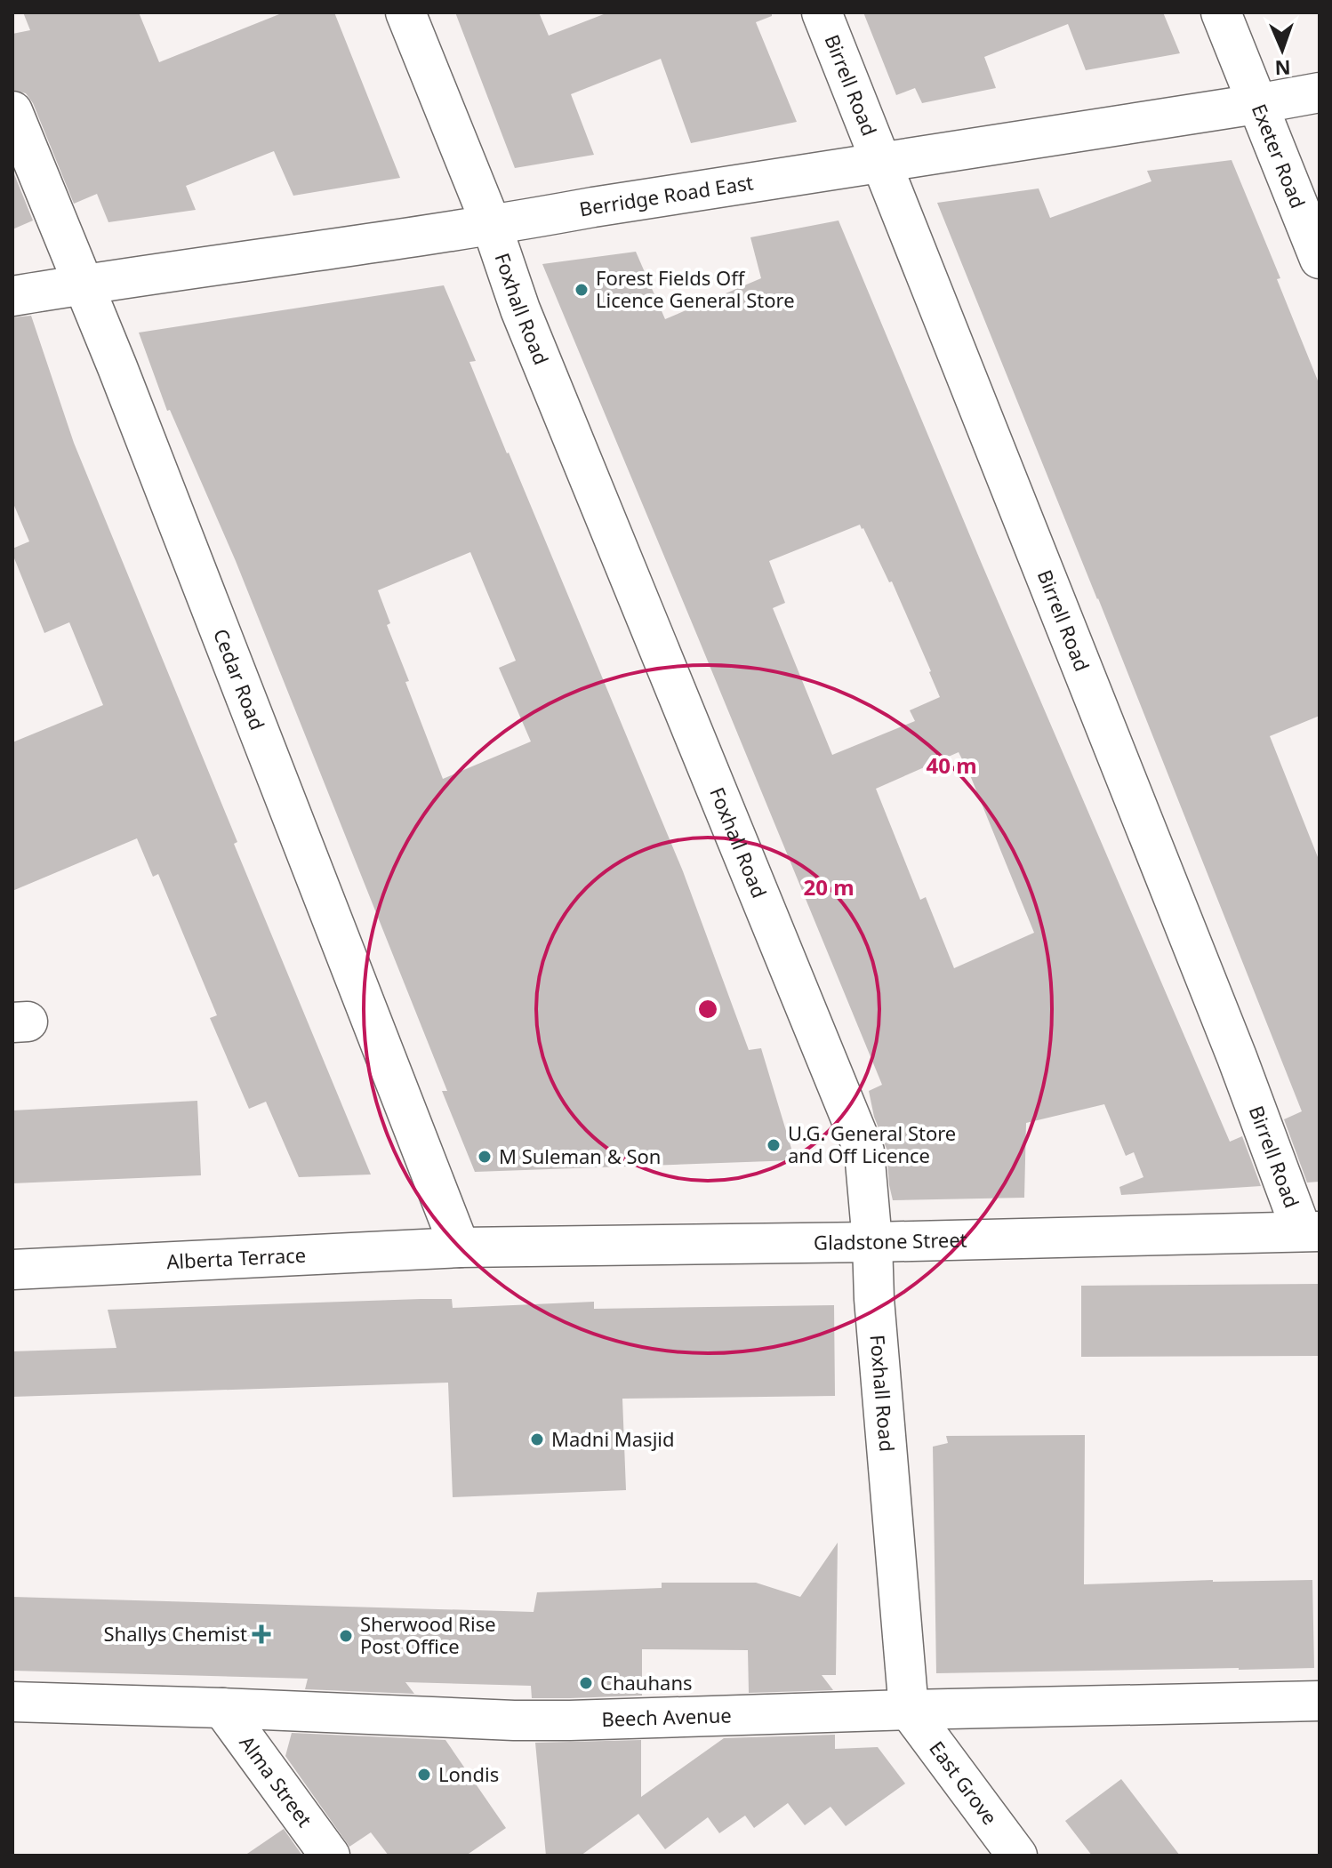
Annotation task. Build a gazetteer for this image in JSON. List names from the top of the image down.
{
  "streets": {
    "street": [
      "Birrell Road",
      "Exeter Road",
      "Berridge Road East",
      "Foxhall Road",
      "Cedar Road",
      "Gladstone Street",
      "Alberta Terrace",
      "Beech Avenue",
      "Alma Street",
      "East Grove"
    ]
  },
  "crossings": [
    ["Birrell Road", "Berridge Road East"],
    ["Birrell Road", "Gladstone Street"],
    ["Exeter Road", "Berridge Road East"],
    ["Berridge Road East", "Foxhall Road"],
    ["Berridge Road East", "Cedar Road"],
    ["Foxhall Road", "Gladstone Street"],
    ["Foxhall Road", "Beech Avenue"],
    ["Foxhall Road", "East Grove"],
    ["Cedar Road", "Gladstone Street"],
    ["Cedar Road", "Alberta Terrace"],
    ["Gladstone Street", "Alberta Terrace"],
    ["Beech Avenue", "Alma Street"],
    ["Beech Avenue", "East Grove"]
  ],
  "places": {
    "other": [
      "Forest Fields Off Licence General Store",
      "U.G. General Store and Off Licence",
      "M Suleman & Son",
      "Madni Masjid",
      "Sherwood Rise Post Office",
      "Chauhans",
      "Londis"
    ],
    "health": ["Shallys Chemist"]
  },
  "north": "bottom",
  "rings": ["40 m", "20 m"]
}
